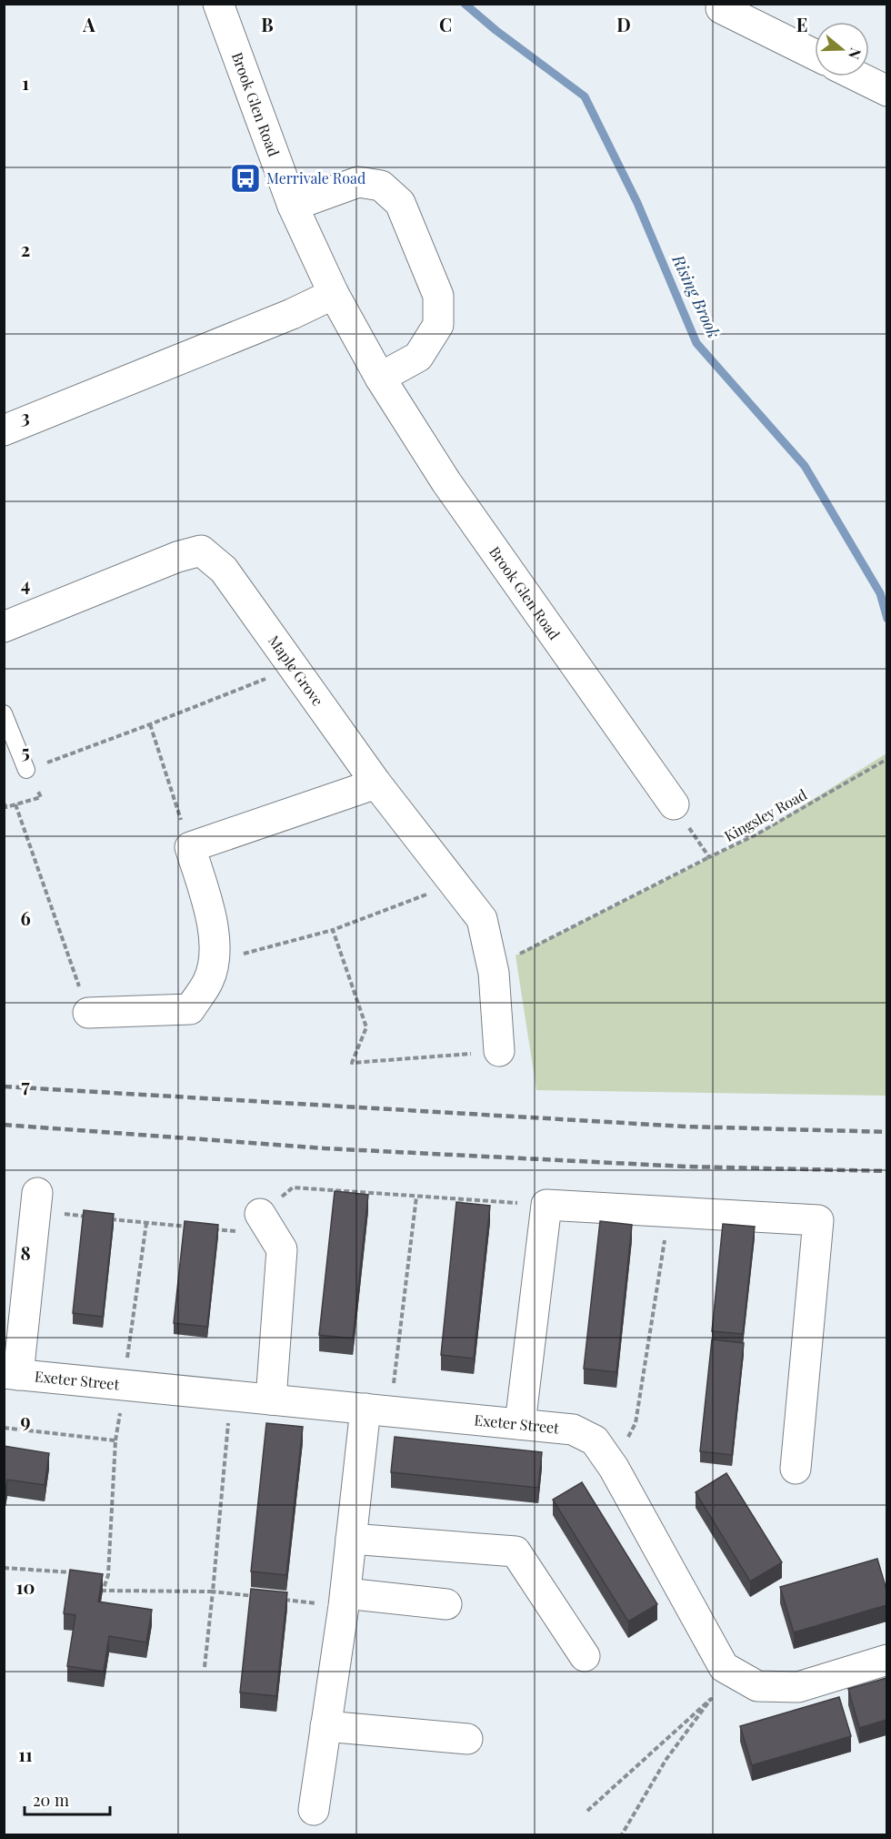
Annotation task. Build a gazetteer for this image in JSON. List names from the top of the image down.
{
  "streets": {
    "street": ["Brook Glen Road", "Maple Grove", "Exeter Street"],
    "path": ["Kingsley Road"]
  },
  "crossings": [
    ["Maple Grove", "Kingsley Road"]
  ],
  "water": ["Rising Brook"],
  "places": {
    "bus stop": ["Merrivale Road"]
  },
  "scale_bar": "20 m",
  "north": "right",
  "grid": {
    "columns": [
      "A",
      "B",
      "C",
      "D",
      "E"
    ],
    "rows": [
      "1",
      "2",
      "3",
      "4",
      "5",
      "6",
      "7",
      "8",
      "9",
      "10",
      "11"
    ]
  }
}
